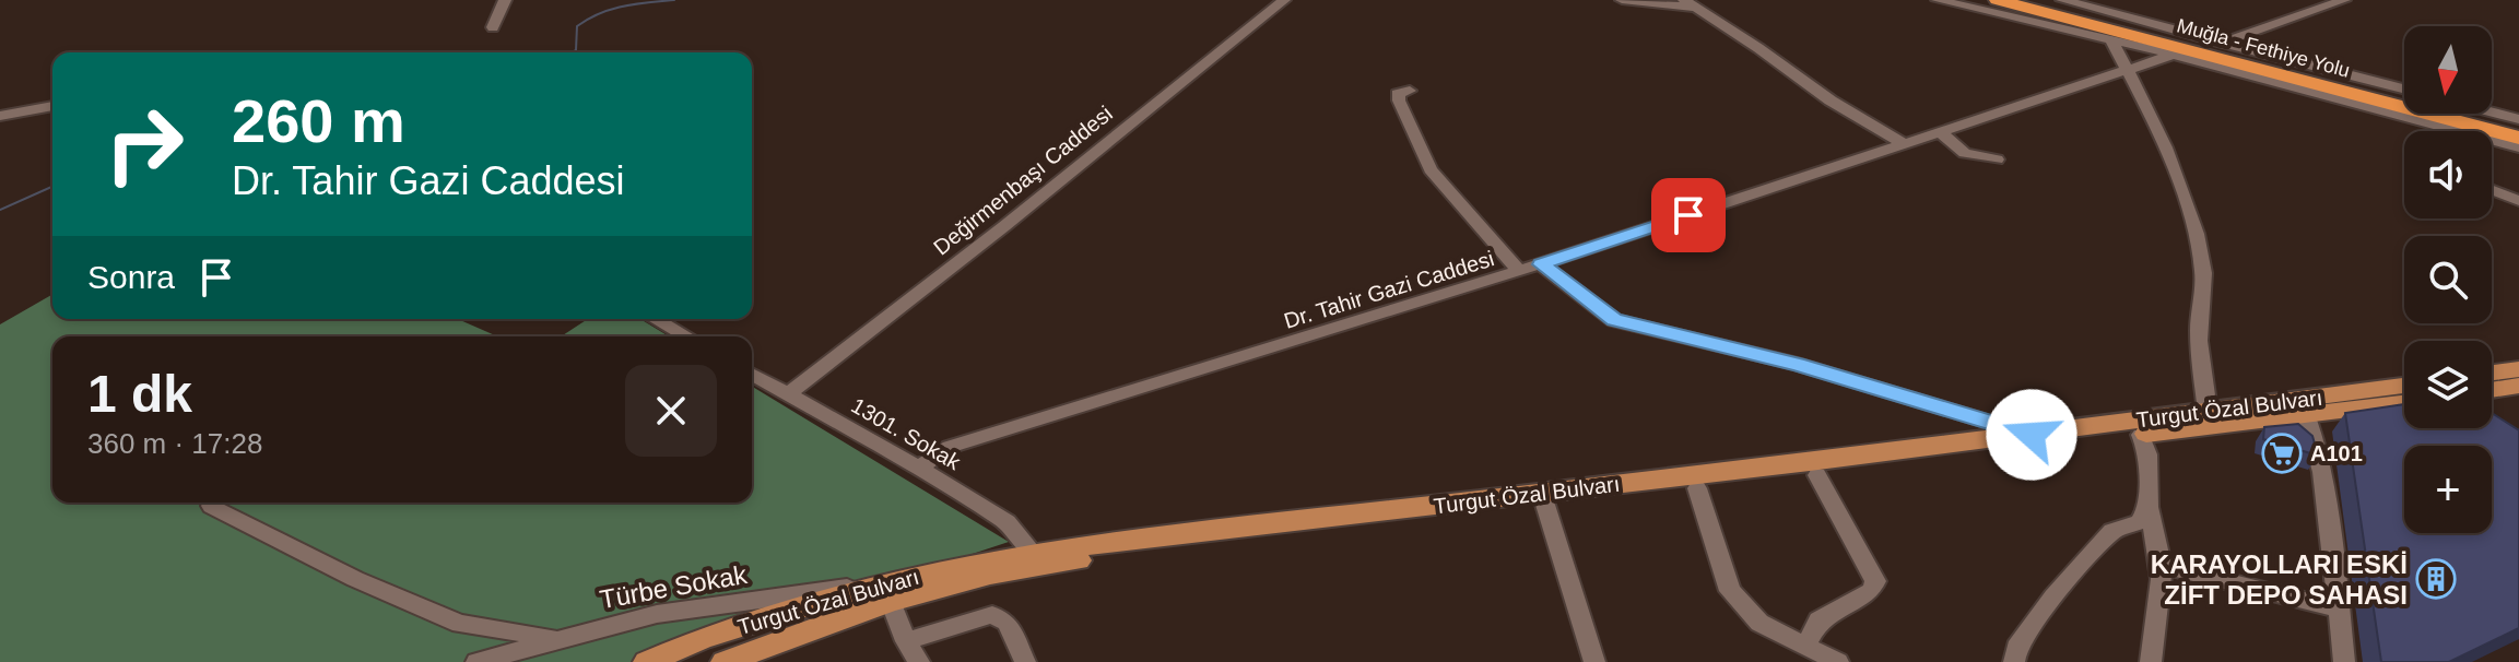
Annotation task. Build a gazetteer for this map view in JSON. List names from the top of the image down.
{
  "streets": {
    "highway": ["Muğla - Fethiye Yolu"],
    "main road": ["Turgut Özal Bulvarı"],
    "street": [
      "Değirmenbaşı Caddesi",
      "Dr. Tahir Gazi Caddesi",
      "1301. Sokak",
      "Türbe Sokak"
    ]
  },
  "crossings": [
    ["Değirmenbaşı Caddesi", "1301. Sokak"],
    ["Dr. Tahir Gazi Caddesi", "1301. Sokak"],
    ["Turgut Özal Bulvarı", "1301. Sokak"],
    ["Turgut Özal Bulvarı", "Türbe Sokak"]
  ],
  "places": {
    "supermarket": ["A101"],
    "building": ["KARAYOLLARI ESKİ ZİFT DEPO SAHASI"]
  },
  "north": "bottom",
  "page": {
    "map_buttons": "+",
    "turn": ["260 m", "Dr. Tahir Gazi Caddesi"],
    "then": "Sonra",
    "heading": ["1 dk", "360 m · 17:28"]
  }
}
